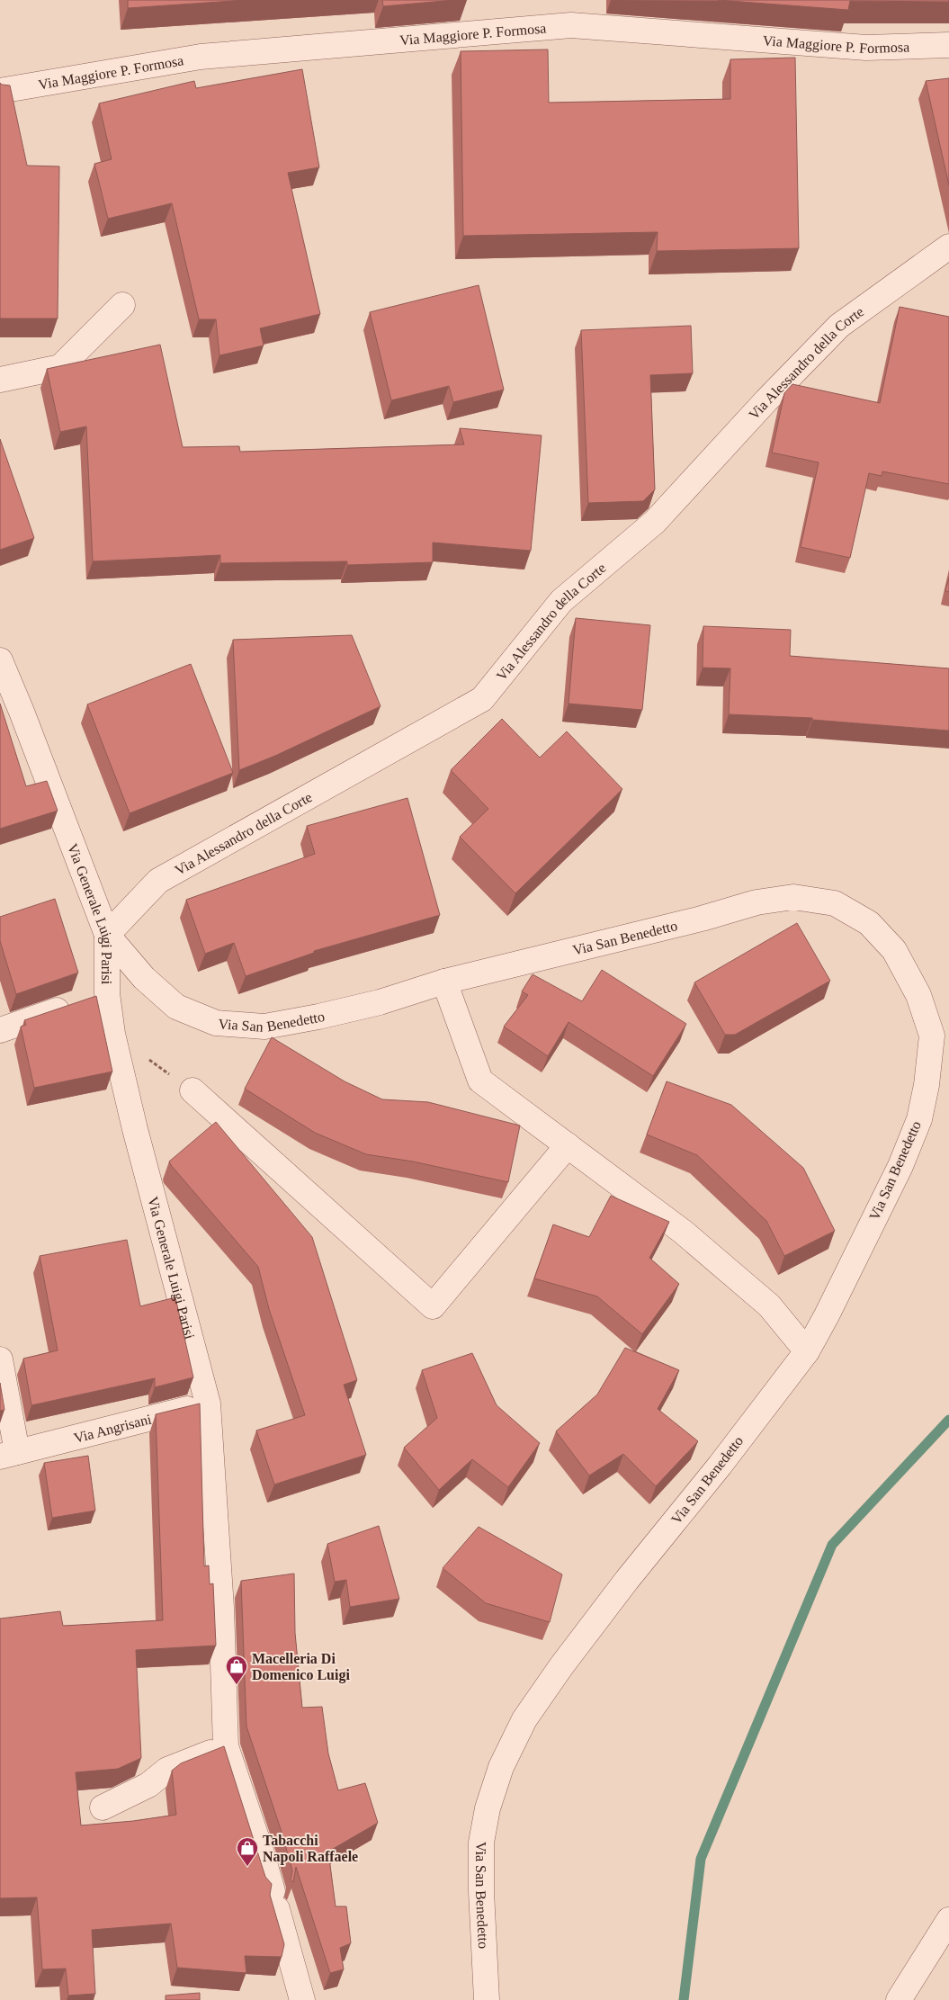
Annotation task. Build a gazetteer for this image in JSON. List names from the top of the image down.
{
  "streets": {
    "street": [
      "Via Maggiore P. Formosa",
      "Via Alessandro della Corte",
      "Via Generale Luigi Parisi",
      "Via San Benedetto",
      "Via Angrisani"
    ]
  },
  "crossings": [
    ["Via Alessandro della Corte", "Via Generale Luigi Parisi"],
    ["Via Alessandro della Corte", "Via San Benedetto"],
    ["Via Generale Luigi Parisi", "Via San Benedetto"],
    ["Via Generale Luigi Parisi", "Via Angrisani"]
  ],
  "places": {
    "shop": ["Macelleria Di Domenico Luigi", "Tabacchi Napoli Raffaele"]
  }
}
